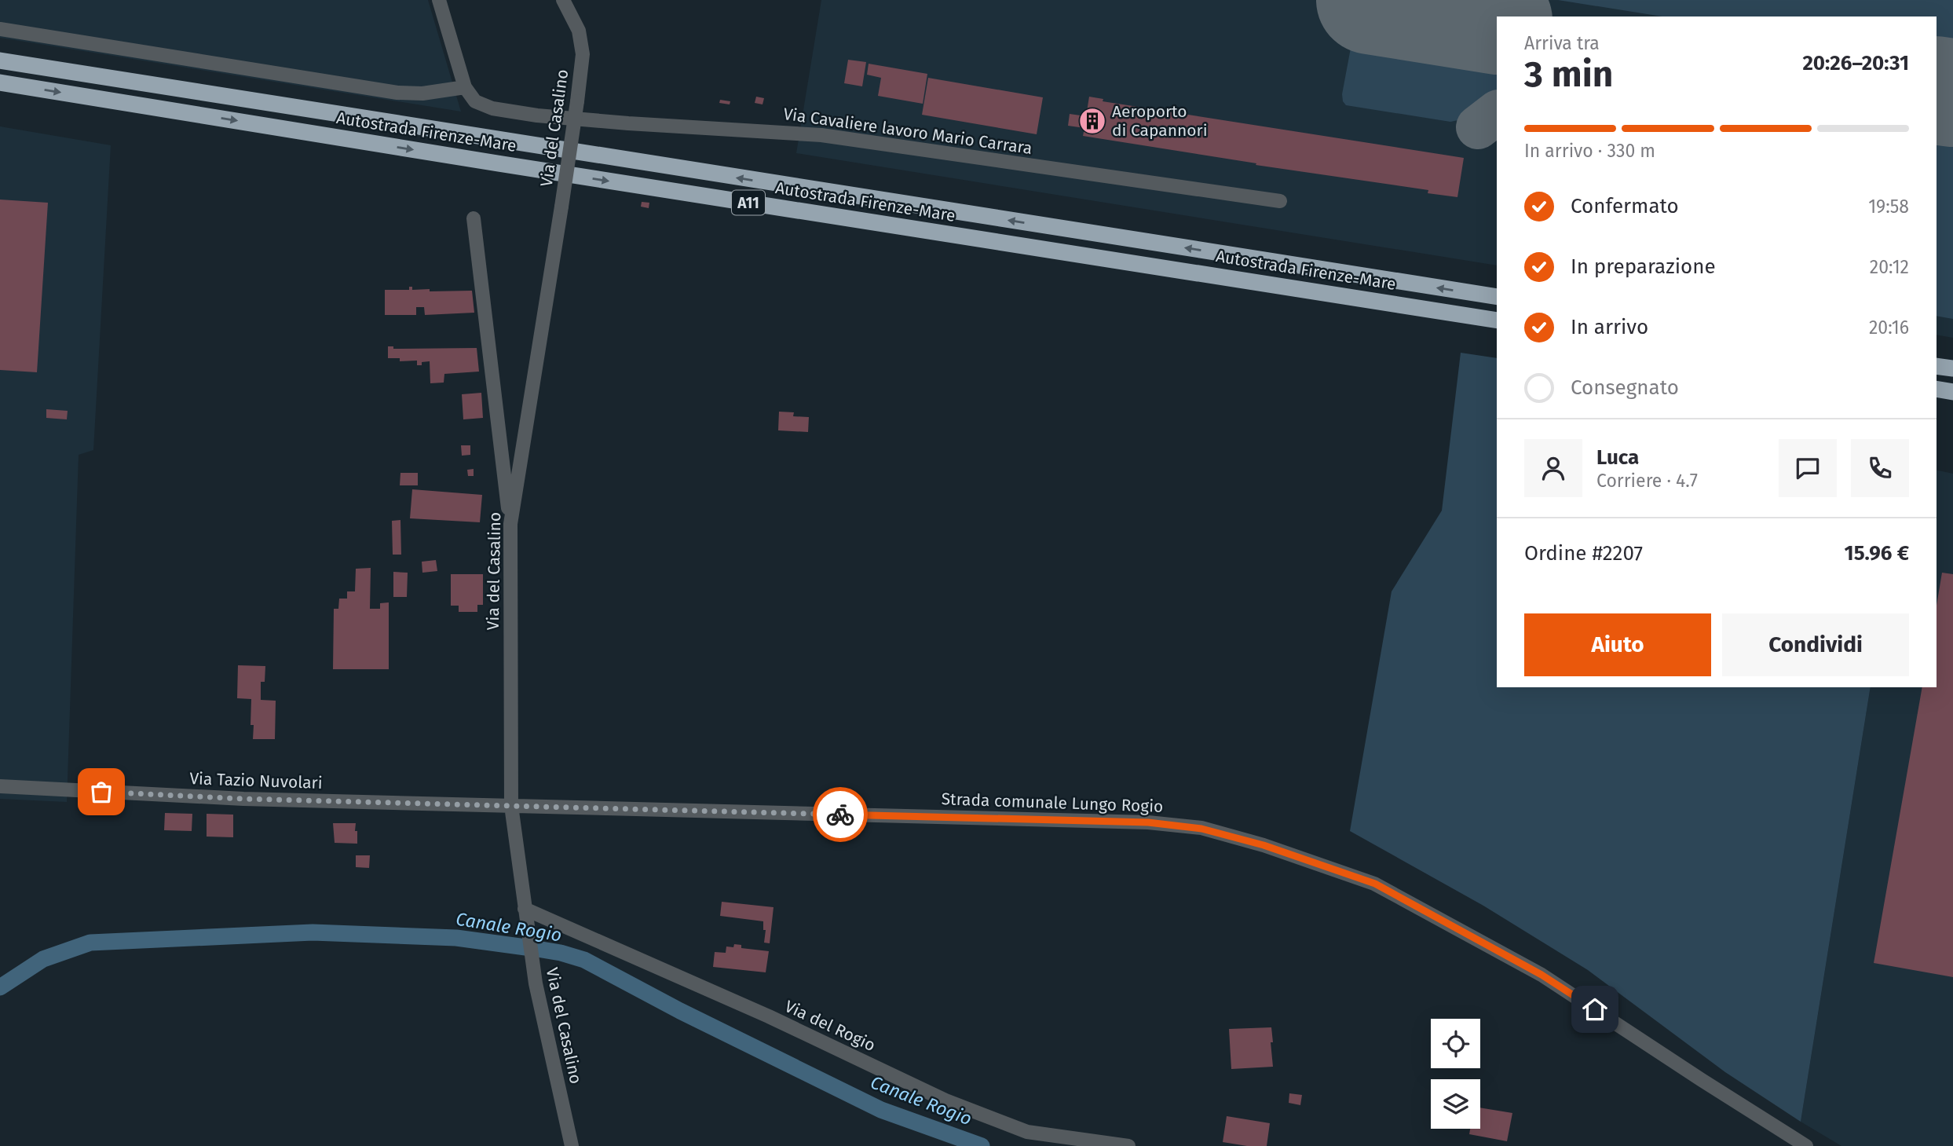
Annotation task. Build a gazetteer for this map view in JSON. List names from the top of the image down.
{
  "streets": {
    "highway": ["Autostrada Firenze-Mare", "A11"],
    "street": [
      "Via del Casalino",
      "Via Cavaliere lavoro Mario Carrara",
      "Via Tazio Nuvolari",
      "Strada comunale Lungo Rogio",
      "Via del Rogio"
    ]
  },
  "crossings": [
    ["Via del Casalino", "Via Tazio Nuvolari"],
    ["Via del Casalino", "Strada comunale Lungo Rogio"],
    ["Via del Casalino", "Via del Rogio"],
    ["Via Tazio Nuvolari", "Strada comunale Lungo Rogio"]
  ],
  "water": ["Canale Rogio"],
  "places": {
    "building": ["Aeroporto di Capannori"]
  },
  "page": {
    "heading": ["3 min", "Arriva tra", "20:26–20:31"],
    "panel": [
      "Luca",
      "Corriere · 4.7",
      "Ordine #2207",
      "15.96 €"
    ],
    "bar": "In arrivo · 330 m",
    "list": [
      ["Confermato", "19:58"],
      ["In preparazione", "20:12"],
      ["In arrivo", "20:16"],
      "Consegnato"
    ],
    "buttons": ["Aiuto", "Condividi"]
  }
}
